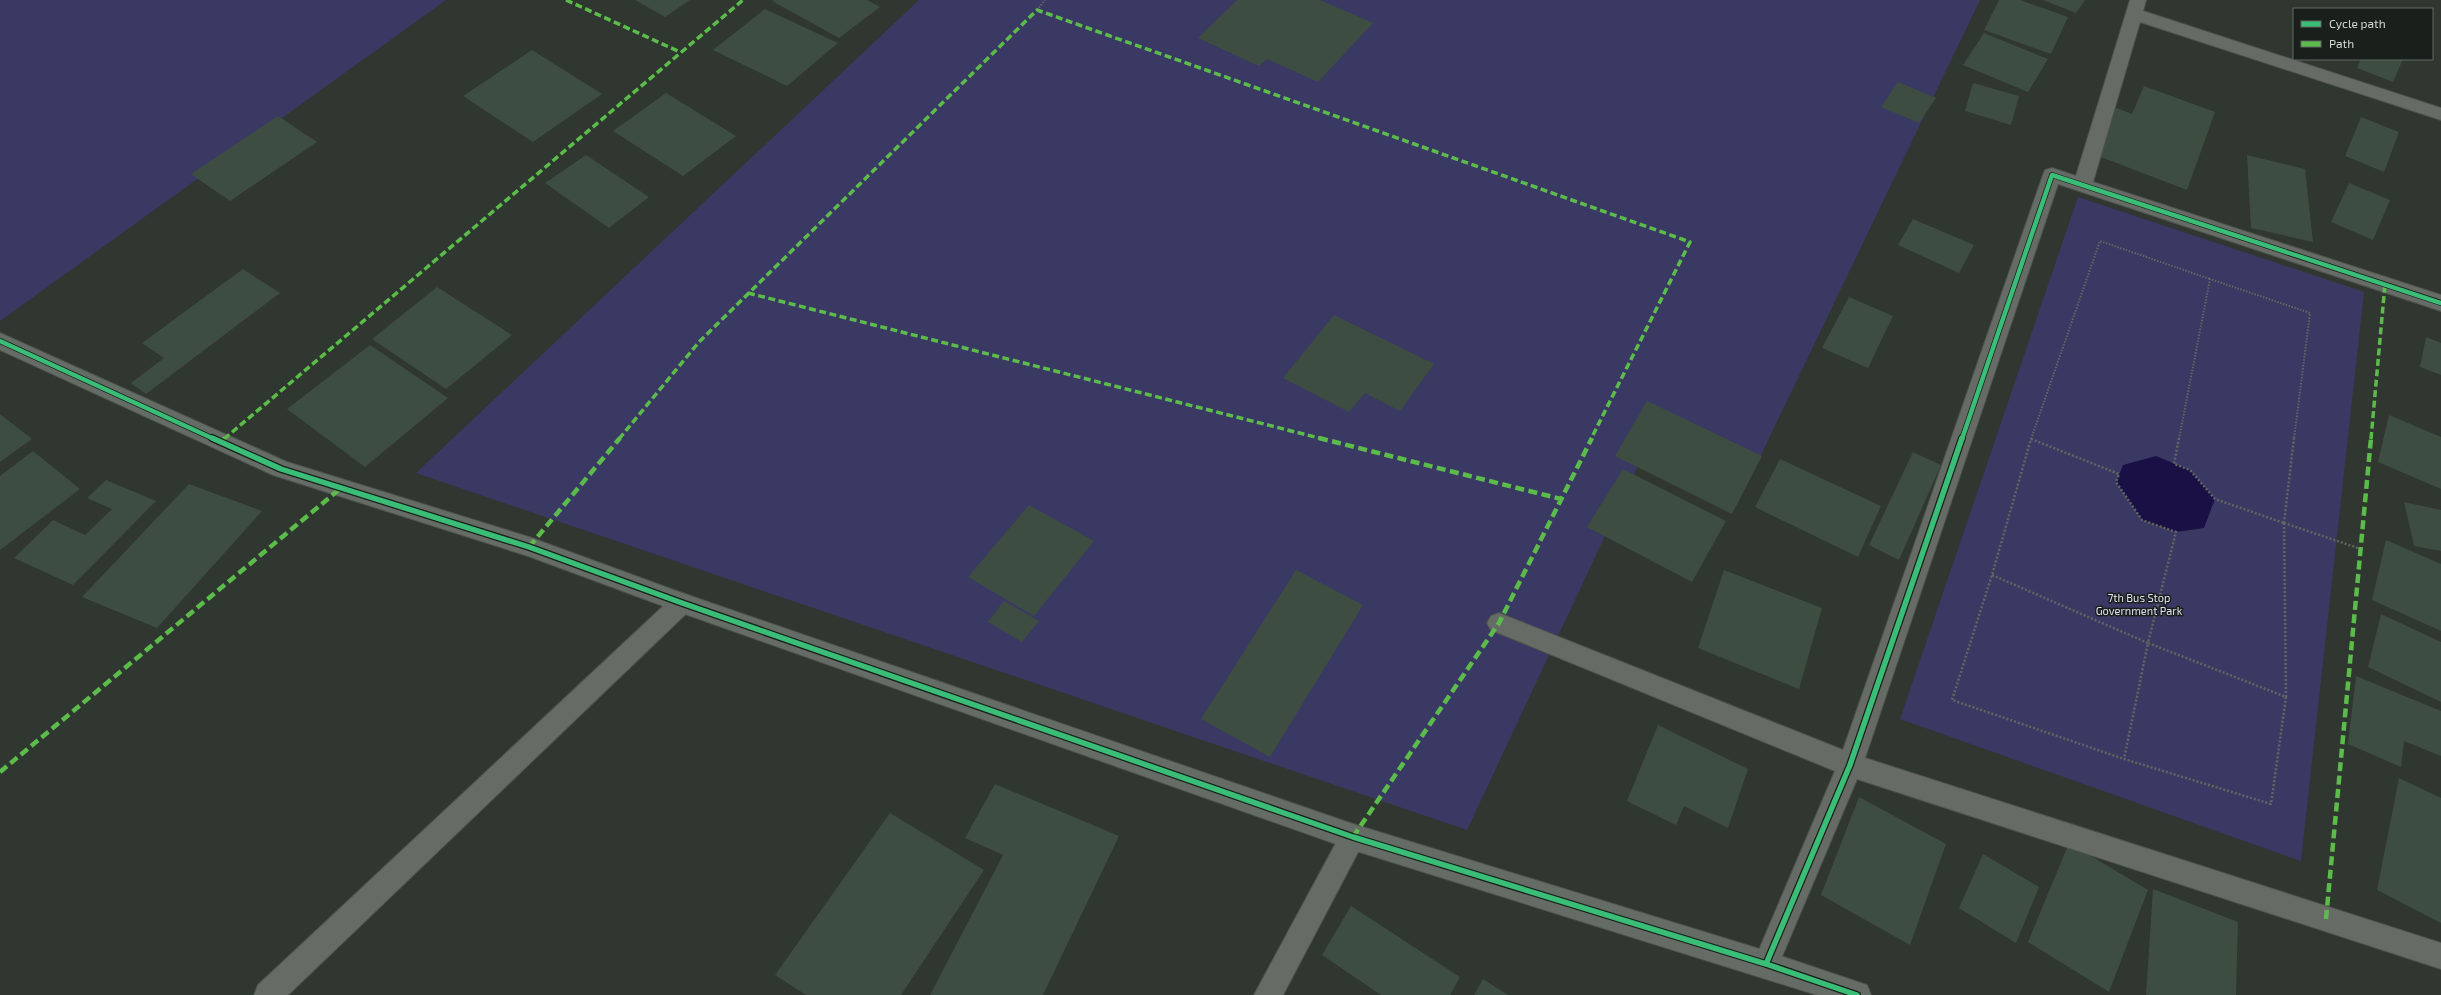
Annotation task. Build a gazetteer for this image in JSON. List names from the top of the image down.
{
  "parks": ["7th Bus Stop Government Park"],
  "legend": ["Cycle path", "Path"]
}
